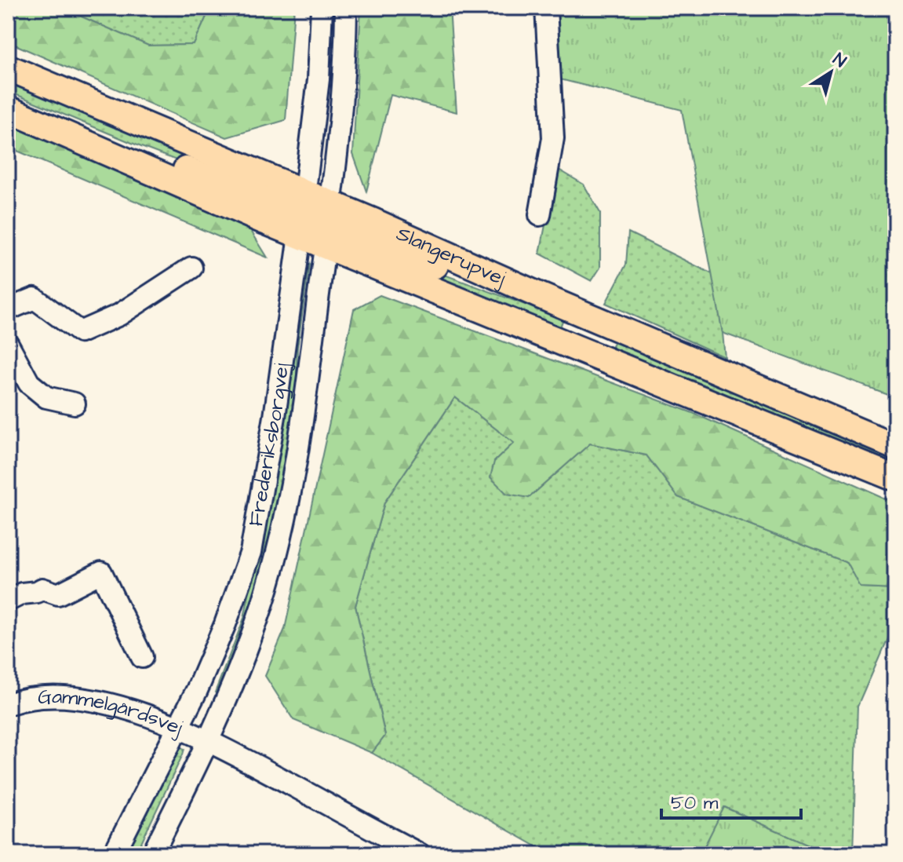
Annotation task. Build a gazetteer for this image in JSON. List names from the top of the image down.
{
  "streets": {
    "main road": ["Slangerupvej"],
    "street": ["Frederiksborgvej", "Gammelgårdsvej"]
  },
  "crossings": [
    ["Slangerupvej", "Frederiksborgvej"],
    ["Frederiksborgvej", "Gammelgårdsvej"]
  ],
  "scale_bar": "50 m",
  "north": "top right"
}
